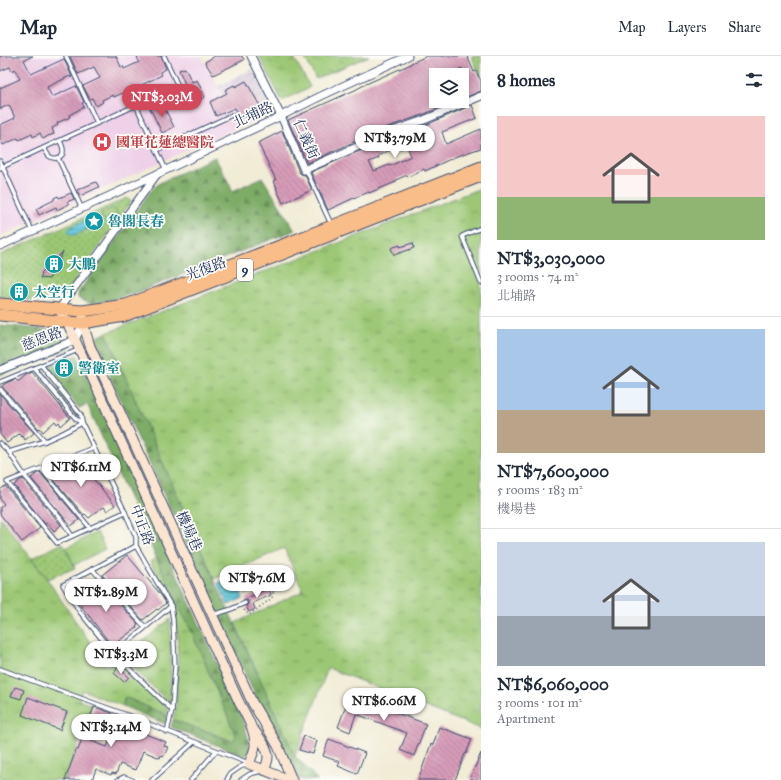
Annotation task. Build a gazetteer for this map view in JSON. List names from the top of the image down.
{
  "streets": {
    "main road": ["光復路", "9"],
    "street": [
      "北埔路",
      "仁義街",
      "慈恩路",
      "機場巷"
    ],
    "lane": ["中正路"]
  },
  "crossings": [
    ["北埔路", "仁義街"],
    ["仁義街", "光復路"],
    ["光復路", "慈恩路"],
    ["光復路", "機場巷"],
    ["慈恩路", "機場巷"]
  ],
  "places": {
    "hospital": ["國軍花蓮總醫院"],
    "place": ["魯閣長春"],
    "building": ["大鵬", "太空行", "警衛室"]
  },
  "page": {
    "header": "Map",
    "nav": ["Map", "Layers", "Share"],
    "heading": "8 homes",
    "price": [
      "NT$3.03M",
      "NT$3.79M",
      "NT$6.11M",
      "NT$7.6M",
      "NT$2.89M",
      "NT$3.3M",
      "NT$6.06M",
      "NT$3.14M"
    ],
    "list": [
      {
        "name": "NT$3,030,000",
        "note": "3 rooms · 74 m² · 北埔路"
      },
      {
        "name": "NT$7,600,000",
        "note": "5 rooms · 183 m² · 機場巷"
      },
      {
        "name": "NT$6,060,000",
        "note": "3 rooms · 101 m² · Apartment"
      }
    ]
  }
}
